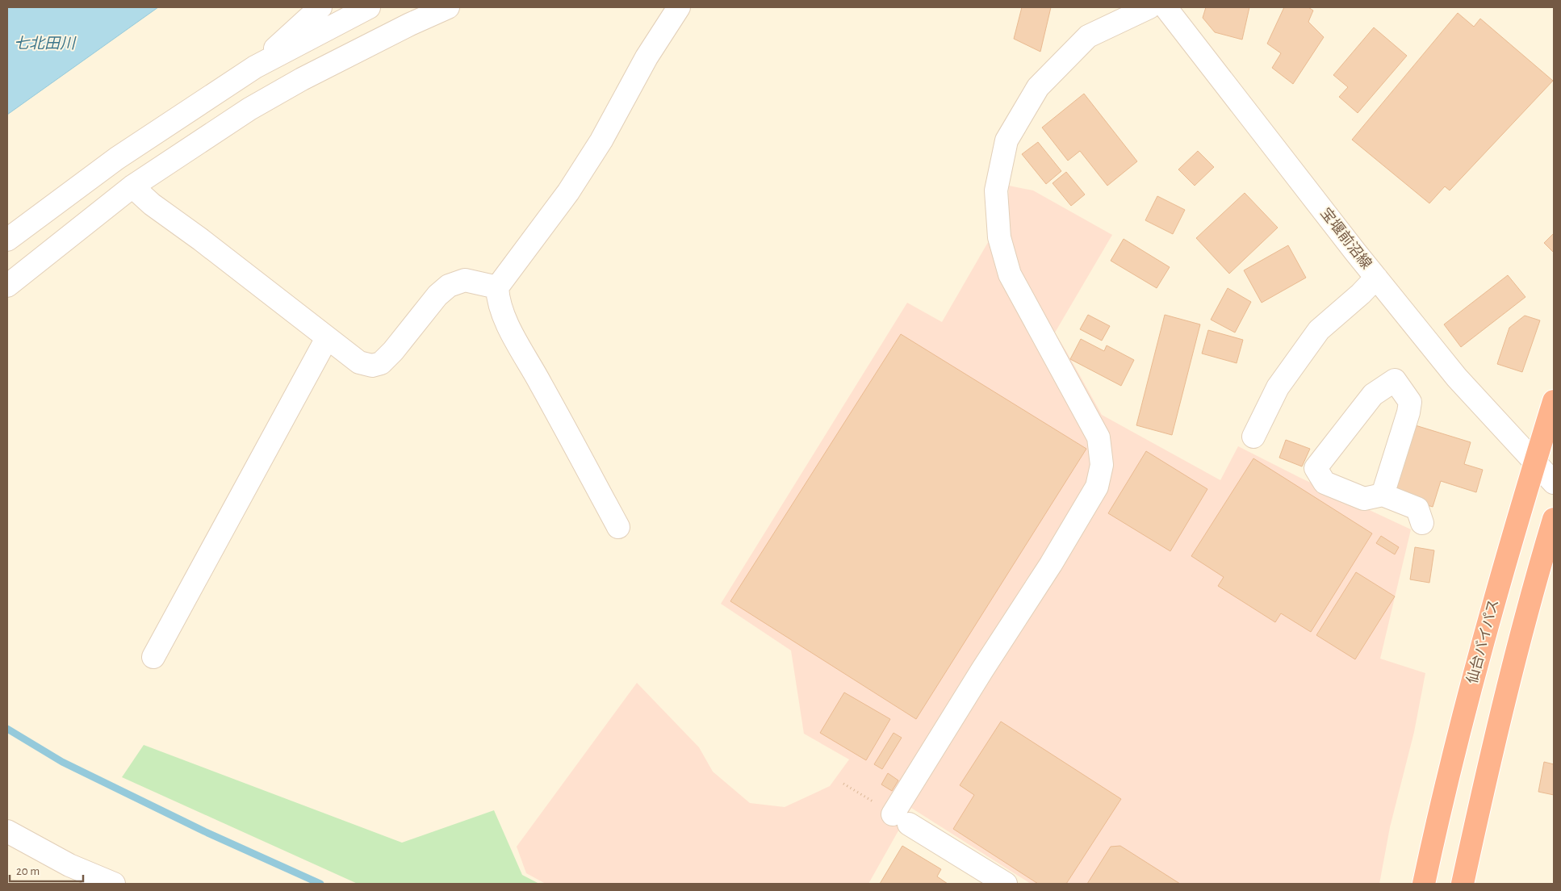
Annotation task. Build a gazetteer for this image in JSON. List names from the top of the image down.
{
  "streets": {
    "highway": ["仙台バイパス"],
    "street": ["宝堰前沼線"]
  },
  "crossings": [
    ["宝堰前沼線", "仙台バイパス"]
  ],
  "water": ["七北田川"],
  "scale_bar": "20 m"
}
